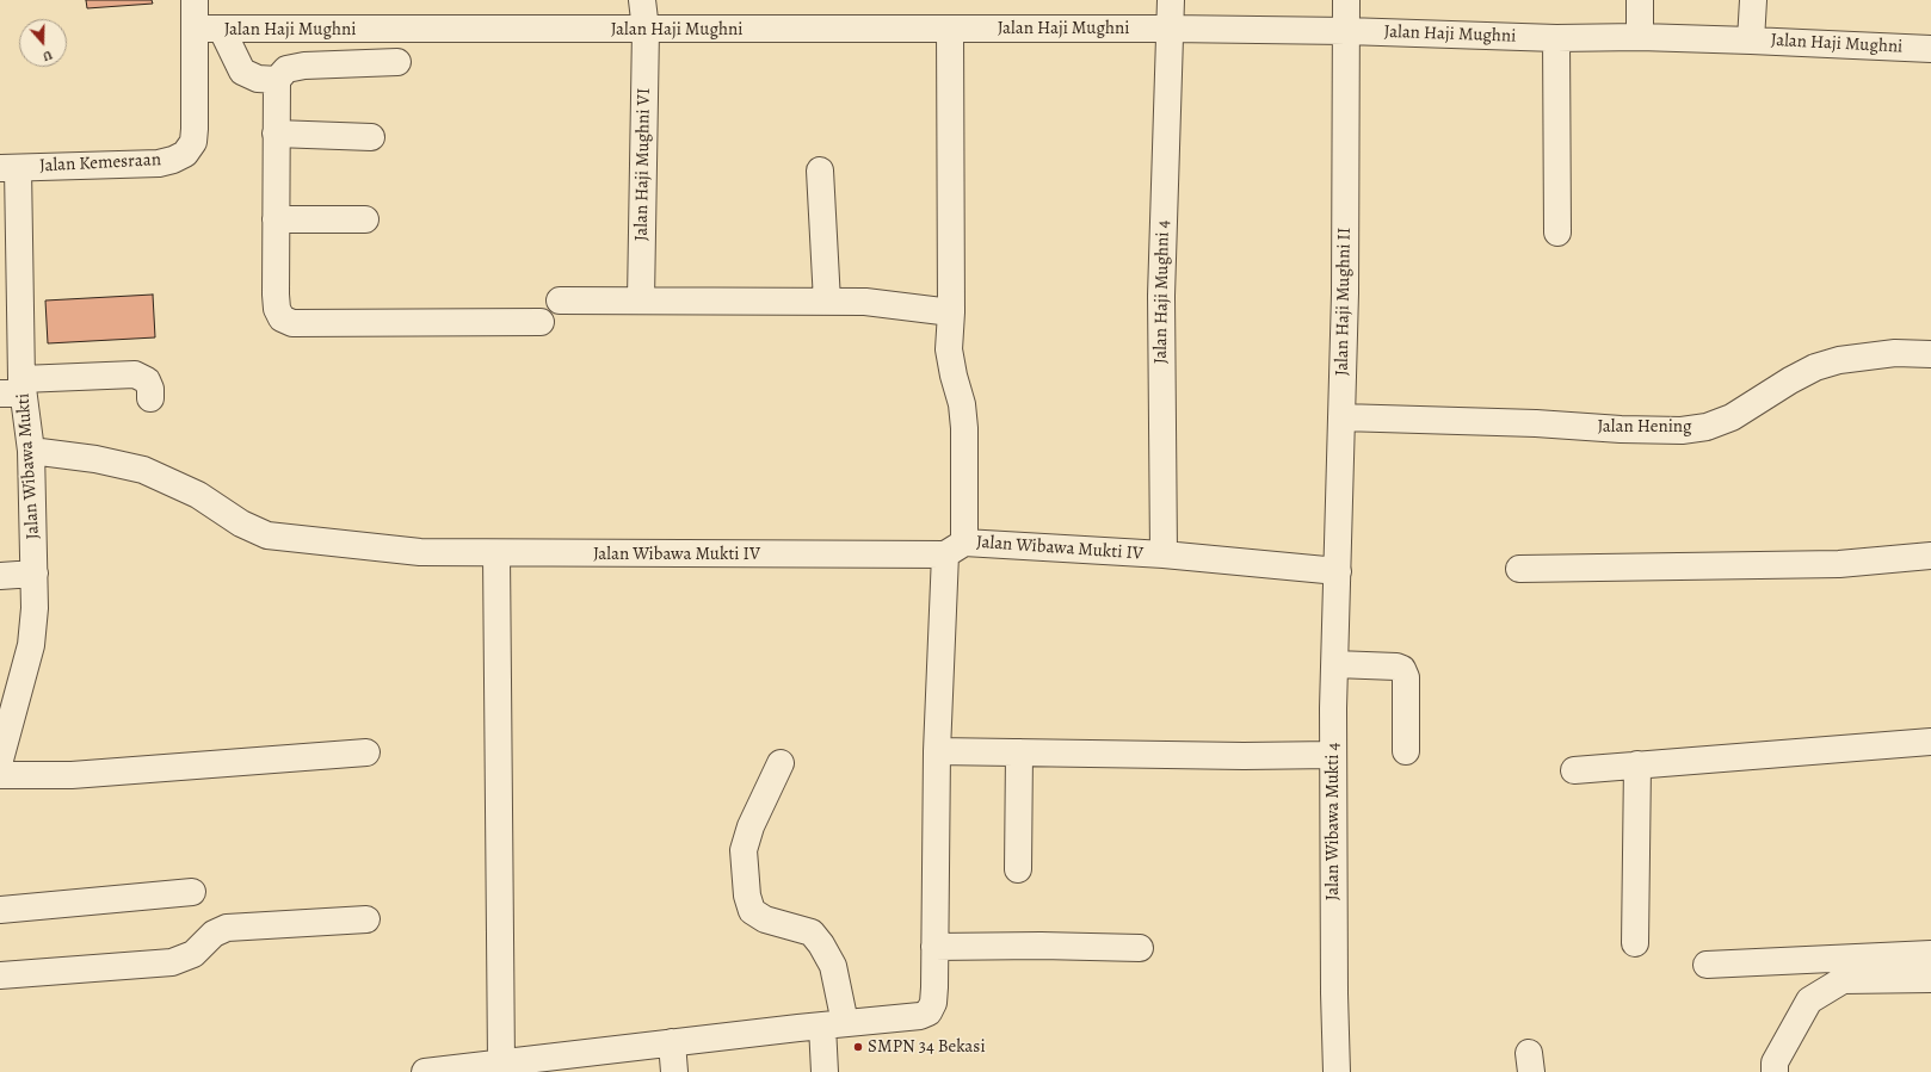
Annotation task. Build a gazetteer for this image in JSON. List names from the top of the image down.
{
  "streets": {
    "street": [
      "Jalan Haji Mughni",
      "Jalan Kemesraan",
      "Jalan Haji Mughni VI",
      "Jalan Haji Mughni 4",
      "Jalan Haji Mughni II",
      "Jalan Hening",
      "Jalan Wibawa Mukti",
      "Jalan Wibawa Mukti IV",
      "Jalan Wibawa Mukti 4"
    ]
  },
  "crossings": [
    ["Jalan Haji Mughni", "Jalan Kemesraan"],
    ["Jalan Haji Mughni", "Jalan Haji Mughni VI"],
    ["Jalan Haji Mughni", "Jalan Haji Mughni 4"],
    ["Jalan Haji Mughni", "Jalan Haji Mughni II"],
    ["Jalan Kemesraan", "Jalan Wibawa Mukti"],
    ["Jalan Haji Mughni 4", "Jalan Wibawa Mukti IV"],
    ["Jalan Haji Mughni II", "Jalan Hening"],
    ["Jalan Haji Mughni II", "Jalan Wibawa Mukti IV"],
    ["Jalan Haji Mughni II", "Jalan Wibawa Mukti 4"],
    ["Jalan Wibawa Mukti", "Jalan Wibawa Mukti IV"],
    ["Jalan Wibawa Mukti IV", "Jalan Wibawa Mukti 4"]
  ],
  "places": ["SMPN 34 Bekasi"],
  "north": "bottom"
}
